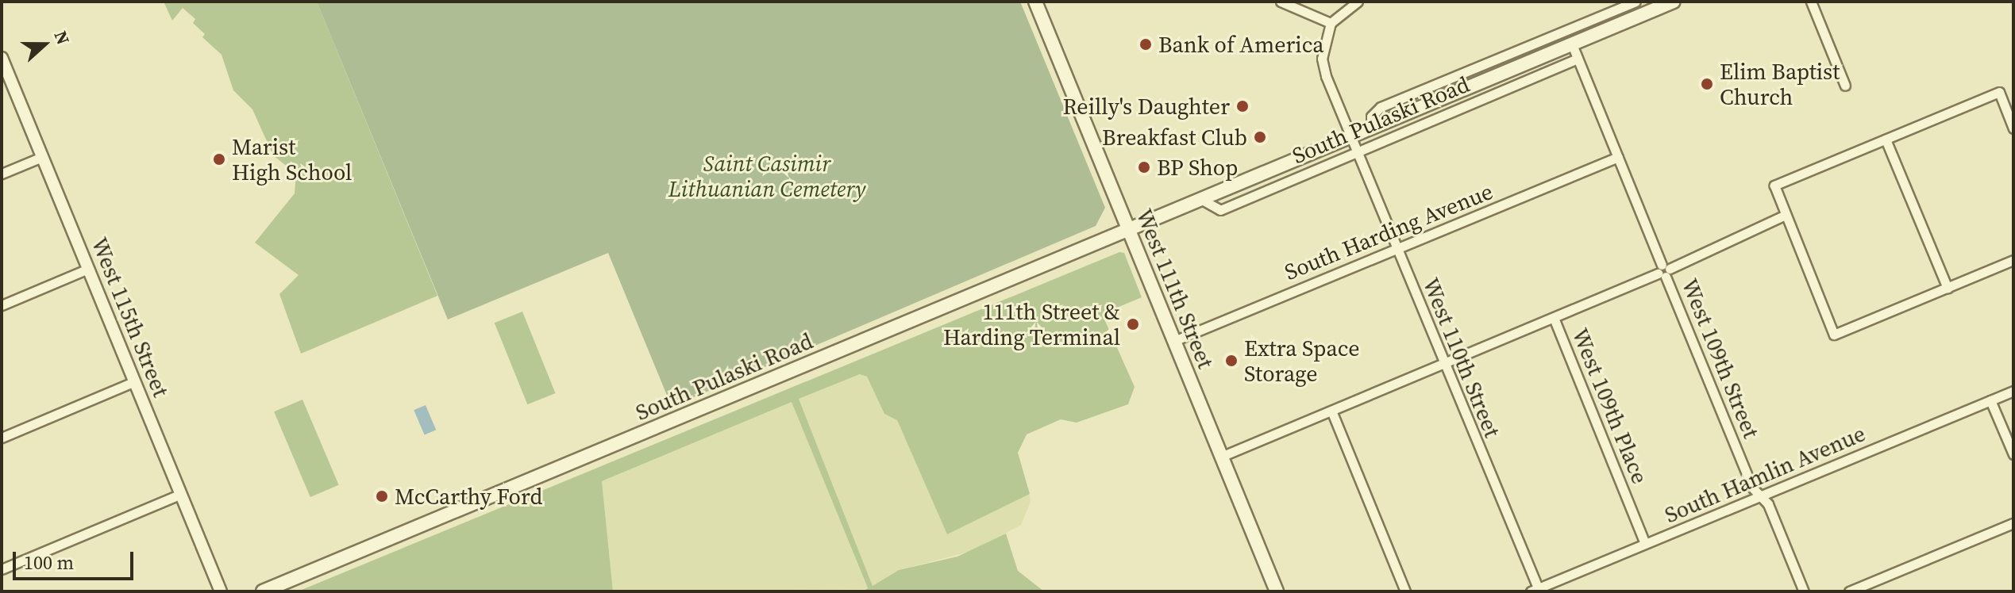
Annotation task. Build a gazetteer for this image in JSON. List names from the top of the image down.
{
  "streets": {
    "main road": ["South Pulaski Road", "West 111th Street"],
    "street": [
      "South Harding Avenue",
      "West 115th Street",
      "West 110th Street",
      "West 109th Street",
      "West 109th Place",
      "South Hamlin Avenue"
    ]
  },
  "crossings": [
    ["South Pulaski Road", "West 111th Street"],
    ["South Pulaski Road", "West 110th Street"],
    ["South Pulaski Road", "West 109th Street"],
    ["South Harding Avenue", "West 111th Street"],
    ["South Harding Avenue", "West 110th Street"],
    ["South Harding Avenue", "West 109th Street"],
    ["West 110th Street", "South Hamlin Avenue"],
    ["West 109th Street", "South Hamlin Avenue"],
    ["West 109th Place", "South Hamlin Avenue"]
  ],
  "parks": ["Saint Casimir Lithuanian Cemetery"],
  "places": [
    "Bank of America",
    "Elim Baptist Church",
    "Reilly's Daughter",
    "Breakfast Club",
    "Marist High School",
    "BP Shop",
    "111th Street & Harding Terminal",
    "Extra Space Storage",
    "McCarthy Ford"
  ],
  "scale_bar": "100 m",
  "north": "right"
}
